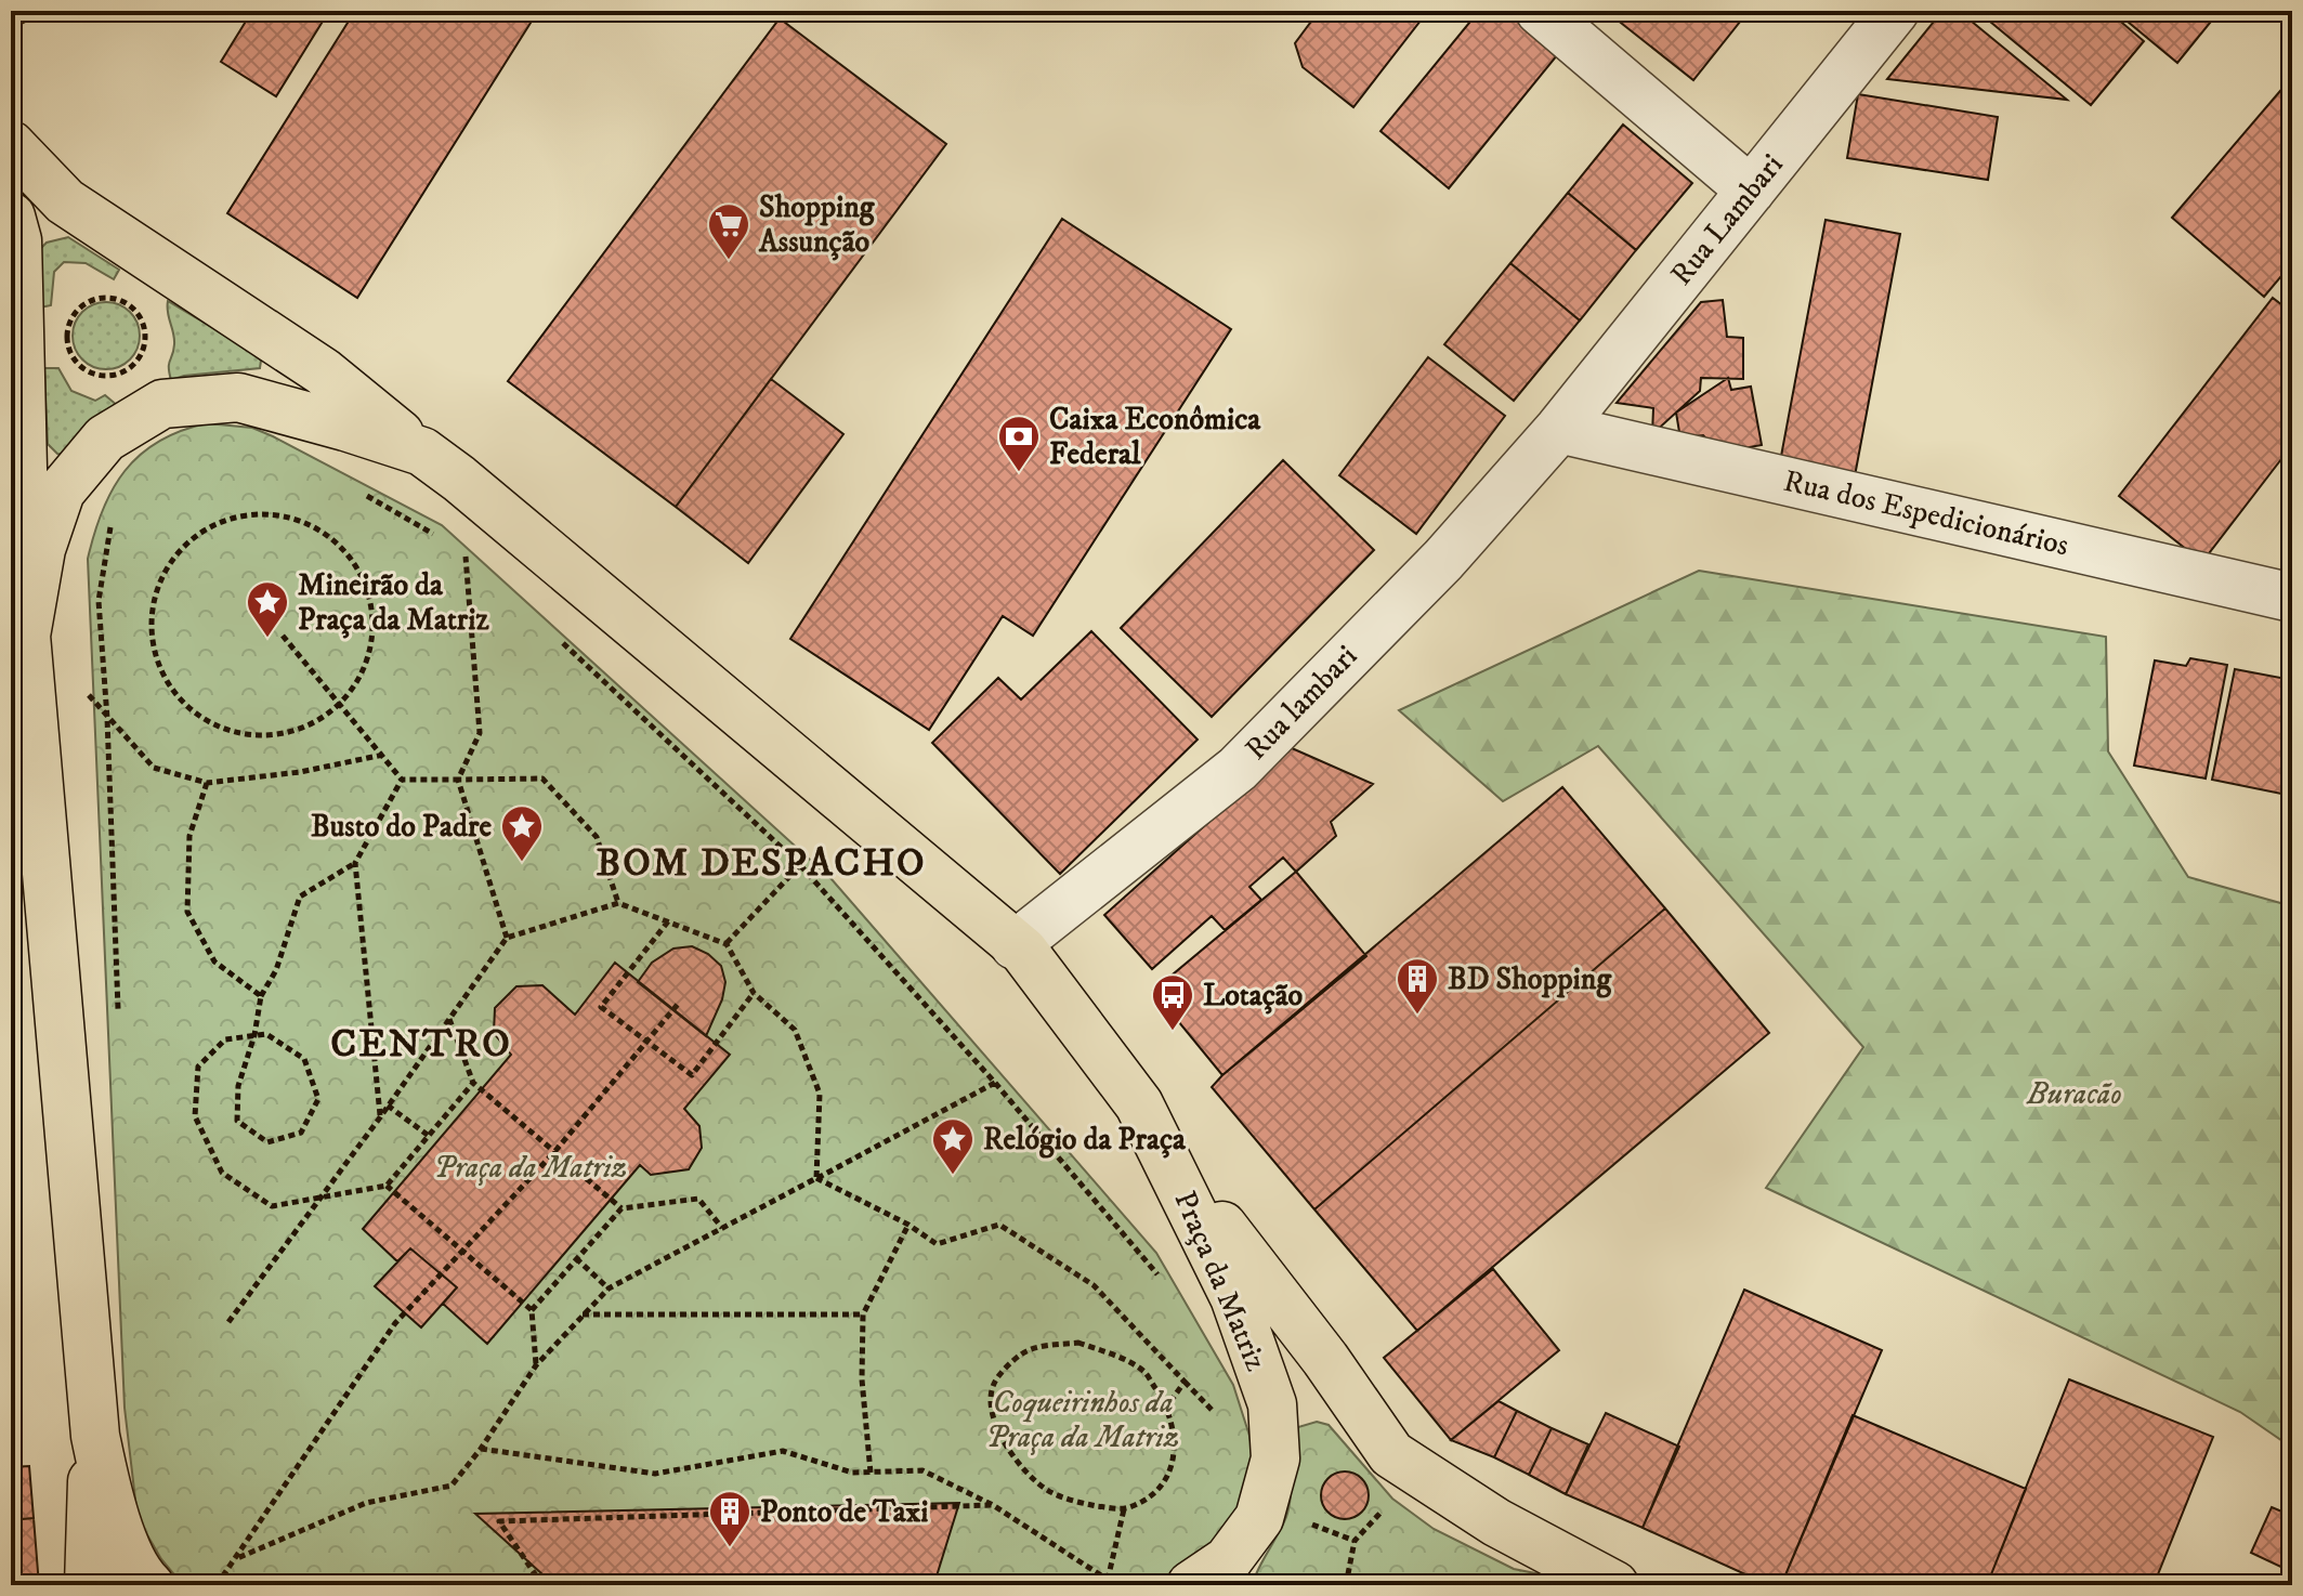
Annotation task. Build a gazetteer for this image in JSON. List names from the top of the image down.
{
  "streets": {
    "main road": ["Praça da Matriz"],
    "street": ["Rua Lambari", "Rua dos Espedicionários", "Rua lambari"]
  },
  "crossings": [
    ["Rua Lambari", "Rua dos Espedicionários"],
    ["Rua Lambari", "Rua lambari"],
    ["Rua dos Espedicionários", "Rua lambari"],
    ["Rua lambari", "Praça da Matriz"]
  ],
  "districts": ["BOM DESPACHO", "CENTRO"],
  "parks": ["Buracão", "Praça da Matriz", "Coqueirinhos da Praça da Matriz"],
  "places": {
    "supermarket": ["Shopping Assunção"],
    "bank": ["Caixa Econômica Federal"],
    "place": ["Mineirão da Praça da Matriz", "Busto do Padre", "Relógio da Praça"],
    "building": ["BD Shopping", "Ponto de Taxi"],
    "bus stop": ["Lotação"]
  }
}
